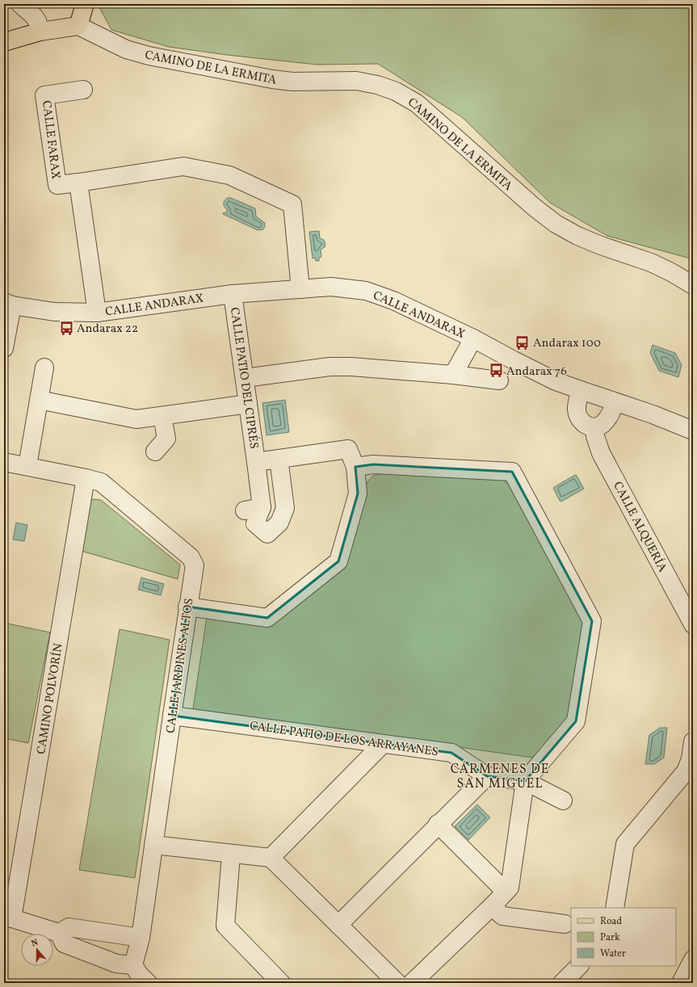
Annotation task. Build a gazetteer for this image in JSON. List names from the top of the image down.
{
  "streets": {
    "street": [
      "CAMINO DE LA ERMITA",
      "CALLE FARAX",
      "CALLE ANDARAX",
      "CALLE PATIO DEL CIPRÉS",
      "CALLE ALQUERÍA",
      "CALLE JARDINES ALTOS",
      "CAMINO POLVORÍN",
      "CALLE PATIO DE LOS ARRAYANES"
    ]
  },
  "crossings": [
    ["CALLE FARAX", "CALLE ANDARAX"],
    ["CALLE ANDARAX", "CALLE PATIO DEL CIPRÉS"],
    ["CALLE JARDINES ALTOS", "CAMINO POLVORÍN"],
    ["CALLE JARDINES ALTOS", "CALLE PATIO DE LOS ARRAYANES"]
  ],
  "districts": ["CÁRMENES DE SAN MIGUEL"],
  "places": {
    "bus stop": ["Andarax 22", "Andarax 100", "Andarax 76"]
  },
  "legend": ["Road", "Park", "Water"],
  "north": "top"
}
